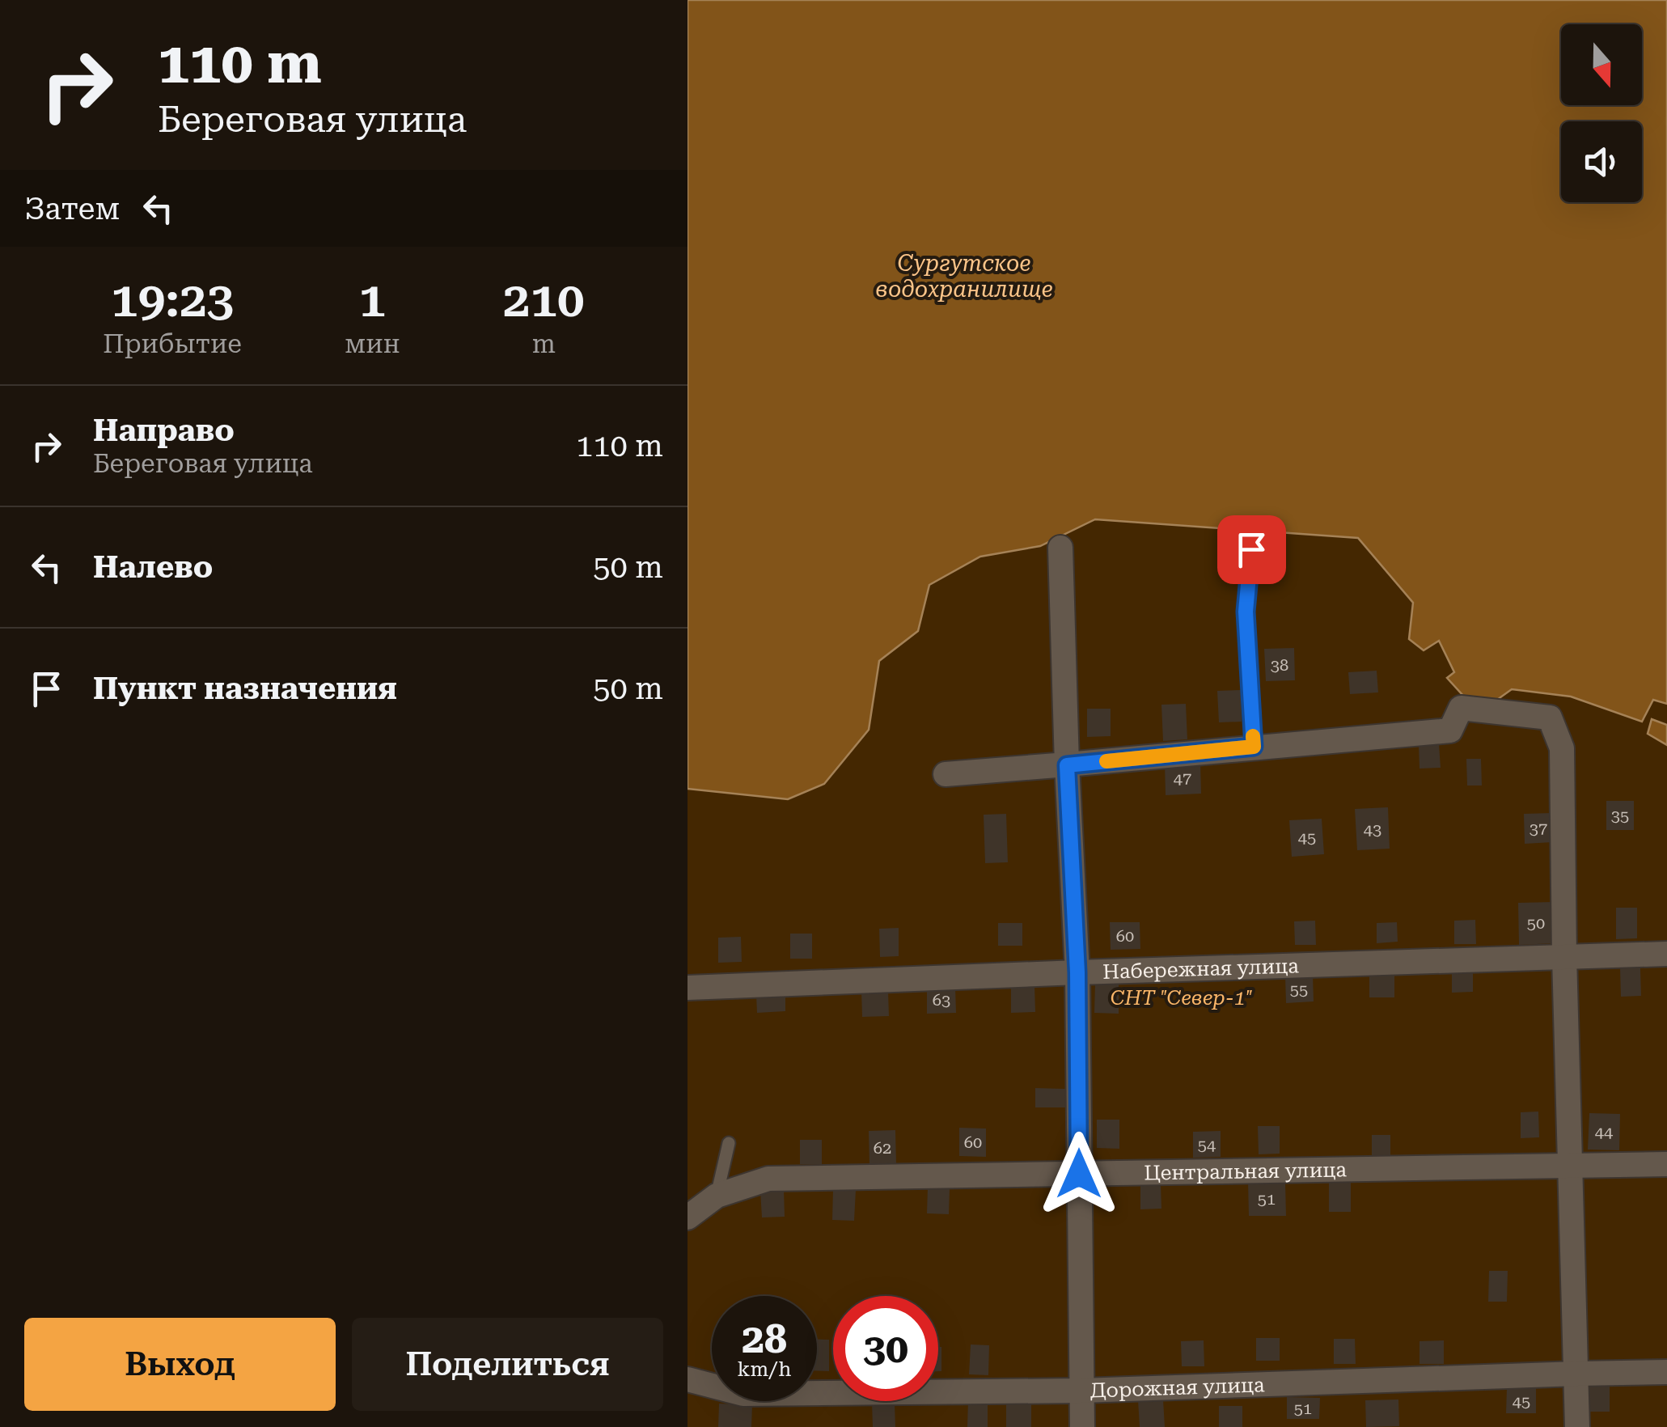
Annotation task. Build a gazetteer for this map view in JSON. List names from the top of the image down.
{
  "streets": {
    "street": ["Набережная улица", "Центральная улица", "Дорожная улица"]
  },
  "water": ["Сургутское водохранилище"],
  "parks": ["СНТ \"Север-1\""],
  "house_numbers": [
    "38",
    "47",
    "35",
    "37",
    "43",
    "45",
    "50",
    "60",
    "55",
    "63",
    "44",
    "60",
    "54",
    "62",
    "51",
    "45",
    "51"
  ],
  "north": "bottom",
  "page": {
    "turn": ["110 m", "Береговая улица"],
    "then": "Затем",
    "eta": [
      "19:23",
      "Прибытие",
      "1",
      "мин",
      "210",
      "m"
    ],
    "list": [
      {
        "name": "Направо",
        "note": "Береговая улица",
        "value": "110 m"
      },
      {
        "name": "Налево",
        "value": "50 m"
      },
      {
        "name": "Пункт назначения",
        "value": "50 m"
      }
    ],
    "speed": "28 km/h",
    "limit": "30",
    "buttons": ["Выход", "Поделиться"]
  }
}
